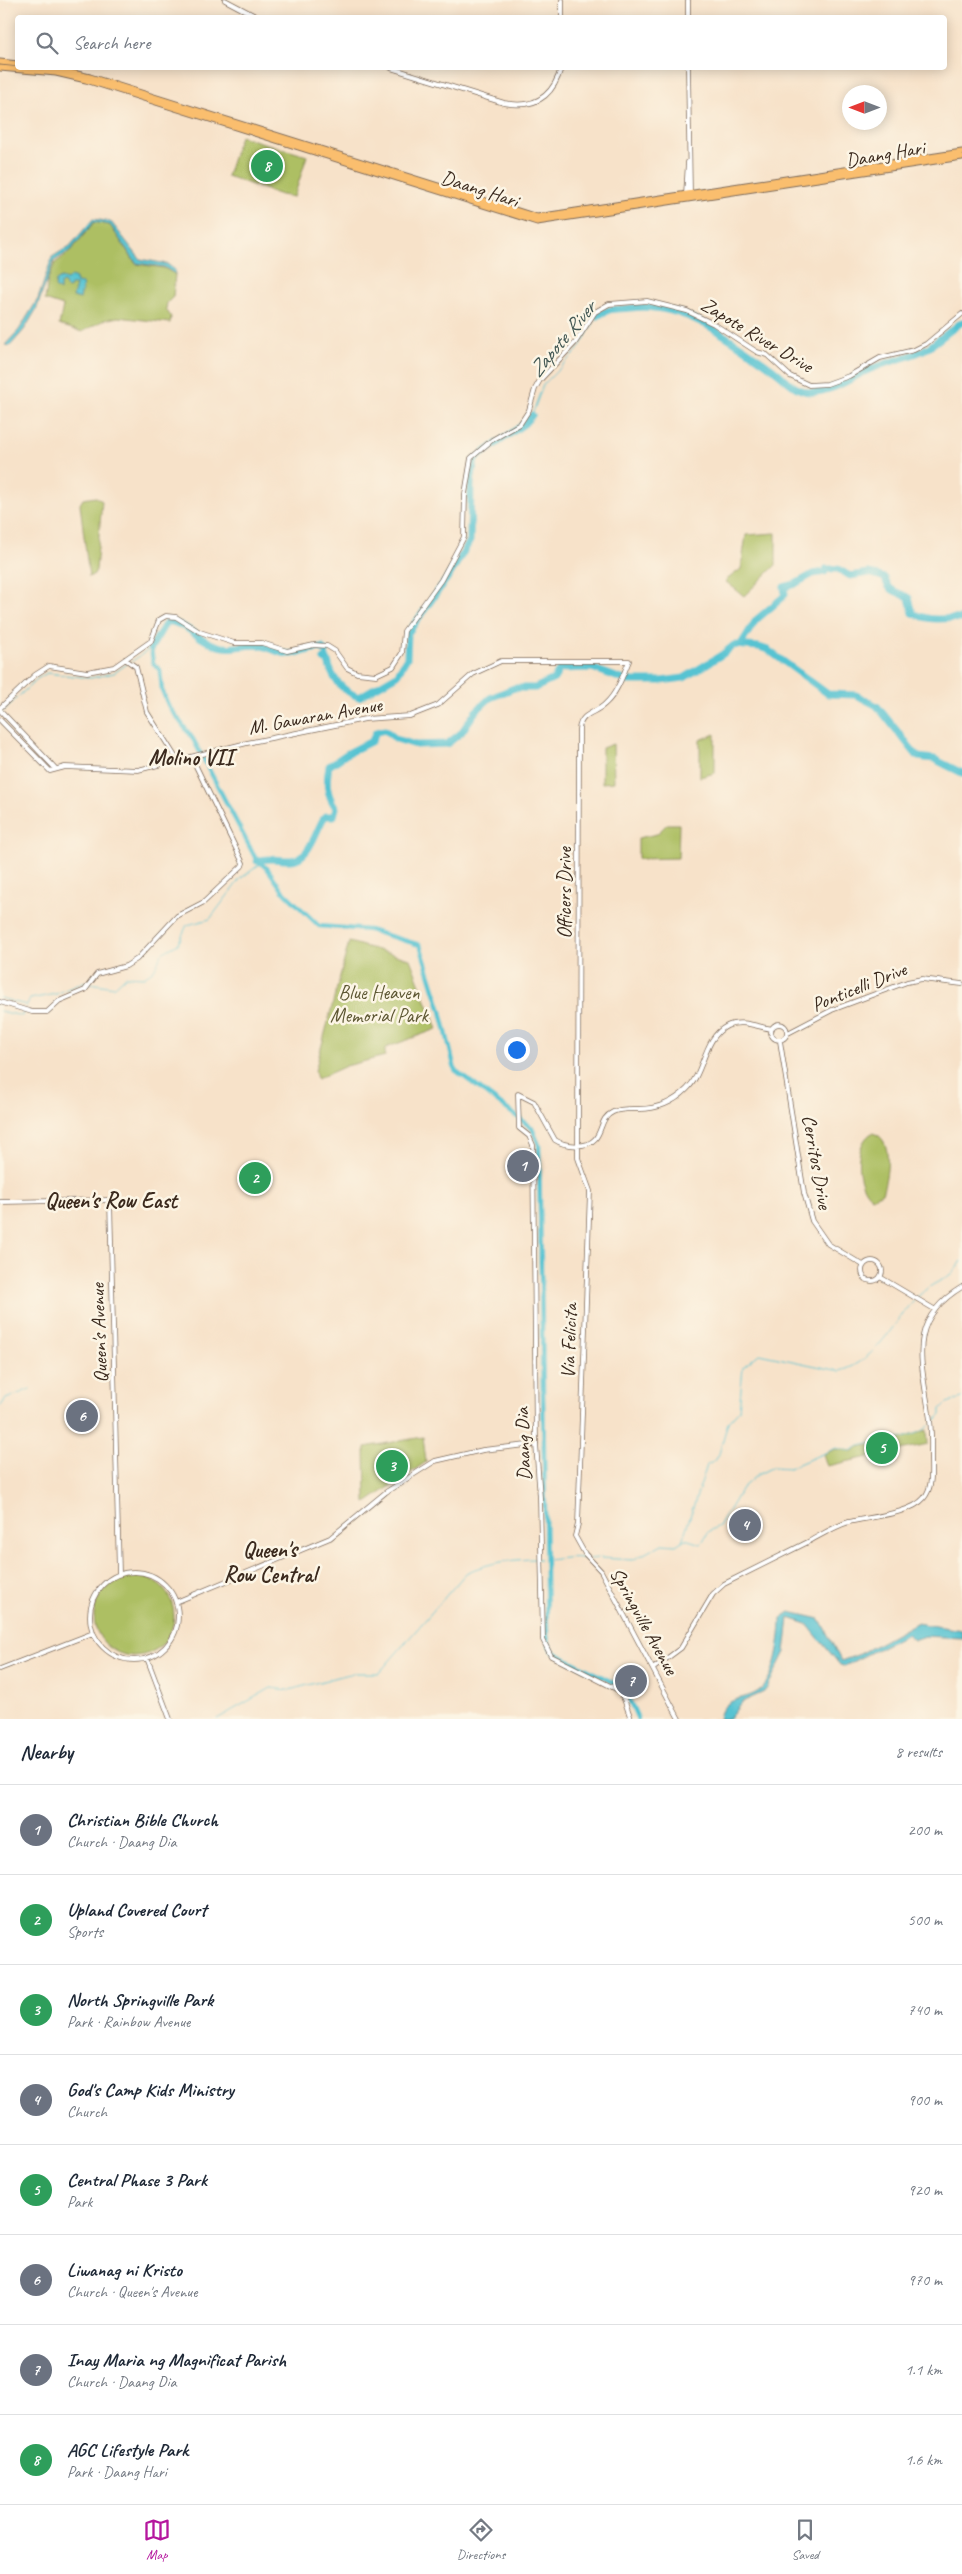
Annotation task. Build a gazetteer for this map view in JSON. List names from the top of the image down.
{
  "streets": {
    "main road": ["Daang Hari"],
    "street": [
      "Zapote River Drive",
      "M. Gawaran Avenue",
      "Officers Drive",
      "Ponticelli Drive",
      "Cerritos Drive",
      "Queen's Avenue",
      "Via Felicita",
      "Daang Dia",
      "Springville Avenue"
    ]
  },
  "crossings": [
    ["M. Gawaran Avenue", "Officers Drive"],
    ["Officers Drive", "Via Felicita"],
    ["Officers Drive", "Daang Dia"],
    ["Ponticelli Drive", "Cerritos Drive"],
    ["Via Felicita", "Daang Dia"],
    ["Via Felicita", "Springville Avenue"]
  ],
  "districts": ["Molino VII", "Queen's Row East", "Queen's Row Central"],
  "water": ["Zapote River"],
  "parks": ["Blue Heaven Memorial Park"],
  "north": "left",
  "page": {
    "search": "Search here",
    "pins": [
      "8",
      "1",
      "2",
      "6",
      "5",
      "3",
      "4",
      "7"
    ],
    "heading": ["Nearby", "8 results"],
    "list": [
      {
        "mark": "1",
        "name": "Christian Bible Church",
        "note": "Church · Daang Dia",
        "value": "200 m"
      },
      {
        "mark": "2",
        "name": "Upland Covered Court",
        "note": "Sports",
        "value": "500 m"
      },
      {
        "mark": "3",
        "name": "North Springville Park",
        "note": "Park · Rainbow Avenue",
        "value": "740 m"
      },
      {
        "mark": "4",
        "name": "God's Camp Kids Ministry",
        "note": "Church",
        "value": "900 m"
      },
      {
        "mark": "5",
        "name": "Central Phase 3 Park",
        "note": "Park",
        "value": "920 m"
      },
      {
        "mark": "6",
        "name": "Liwanag ni Kristo",
        "note": "Church · Queen's Avenue",
        "value": "970 m"
      },
      {
        "mark": "7",
        "name": "Inay Maria ng Magnificat Parish",
        "note": "Church · Daang Dia",
        "value": "1.1 km"
      },
      {
        "mark": "8",
        "name": "AGC Lifestyle Park",
        "note": "Park · Daang Hari",
        "value": "1.6 km"
      }
    ],
    "nav": ["Map", "Directions", "Saved"]
  }
}
